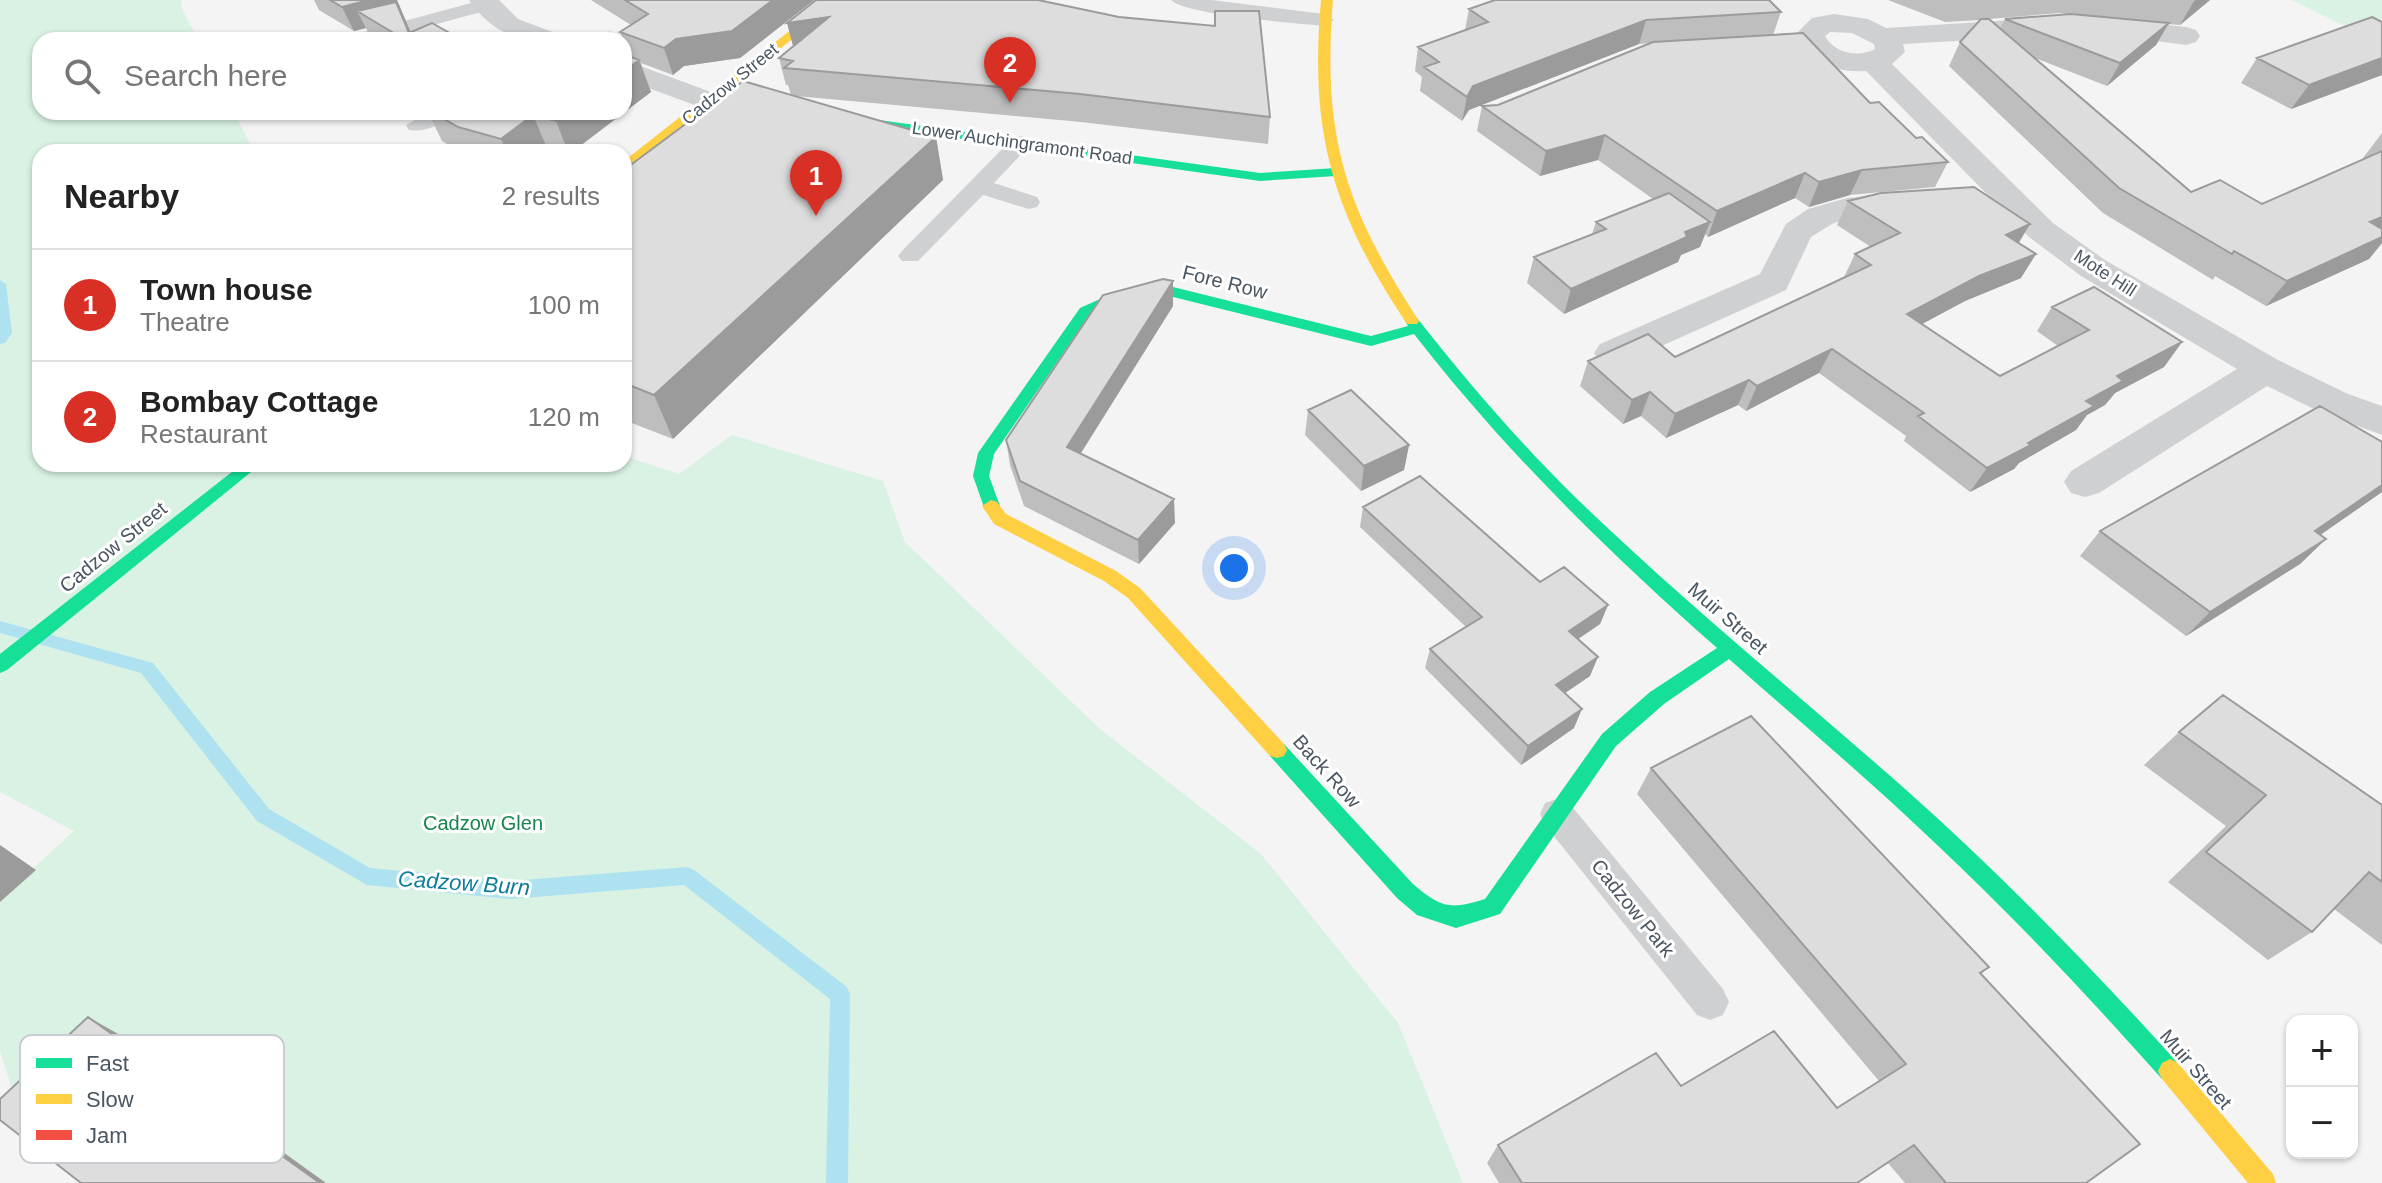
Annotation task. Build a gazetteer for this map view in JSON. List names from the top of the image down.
{
  "streets": {
    "main road": [
      "Cadzow Street",
      "Lower Auchingramont Road",
      "Fore Row",
      "Muir Street",
      "Back Row"
    ],
    "street": ["Mote Hill"],
    "lane": ["Cadzow Park"]
  },
  "crossings": [
    ["Lower Auchingramont Road", "Muir Street"],
    ["Fore Row", "Muir Street"],
    ["Fore Row", "Back Row"],
    ["Muir Street", "Back Row"],
    ["Back Row", "Cadzow Park"]
  ],
  "water": ["Cadzow Burn"],
  "parks": ["Cadzow Glen"],
  "legend": ["Fast", "Slow", "Jam"],
  "page": {
    "search": "Search here",
    "pins": ["2", "1"],
    "heading": ["Nearby", "2 results"],
    "list": [
      {
        "mark": "1",
        "name": "Town house",
        "note": "Theatre",
        "value": "100 m"
      },
      {
        "mark": "2",
        "name": "Bombay Cottage",
        "note": "Restaurant",
        "value": "120 m"
      }
    ],
    "map_buttons": ["+", "−"]
  }
}
